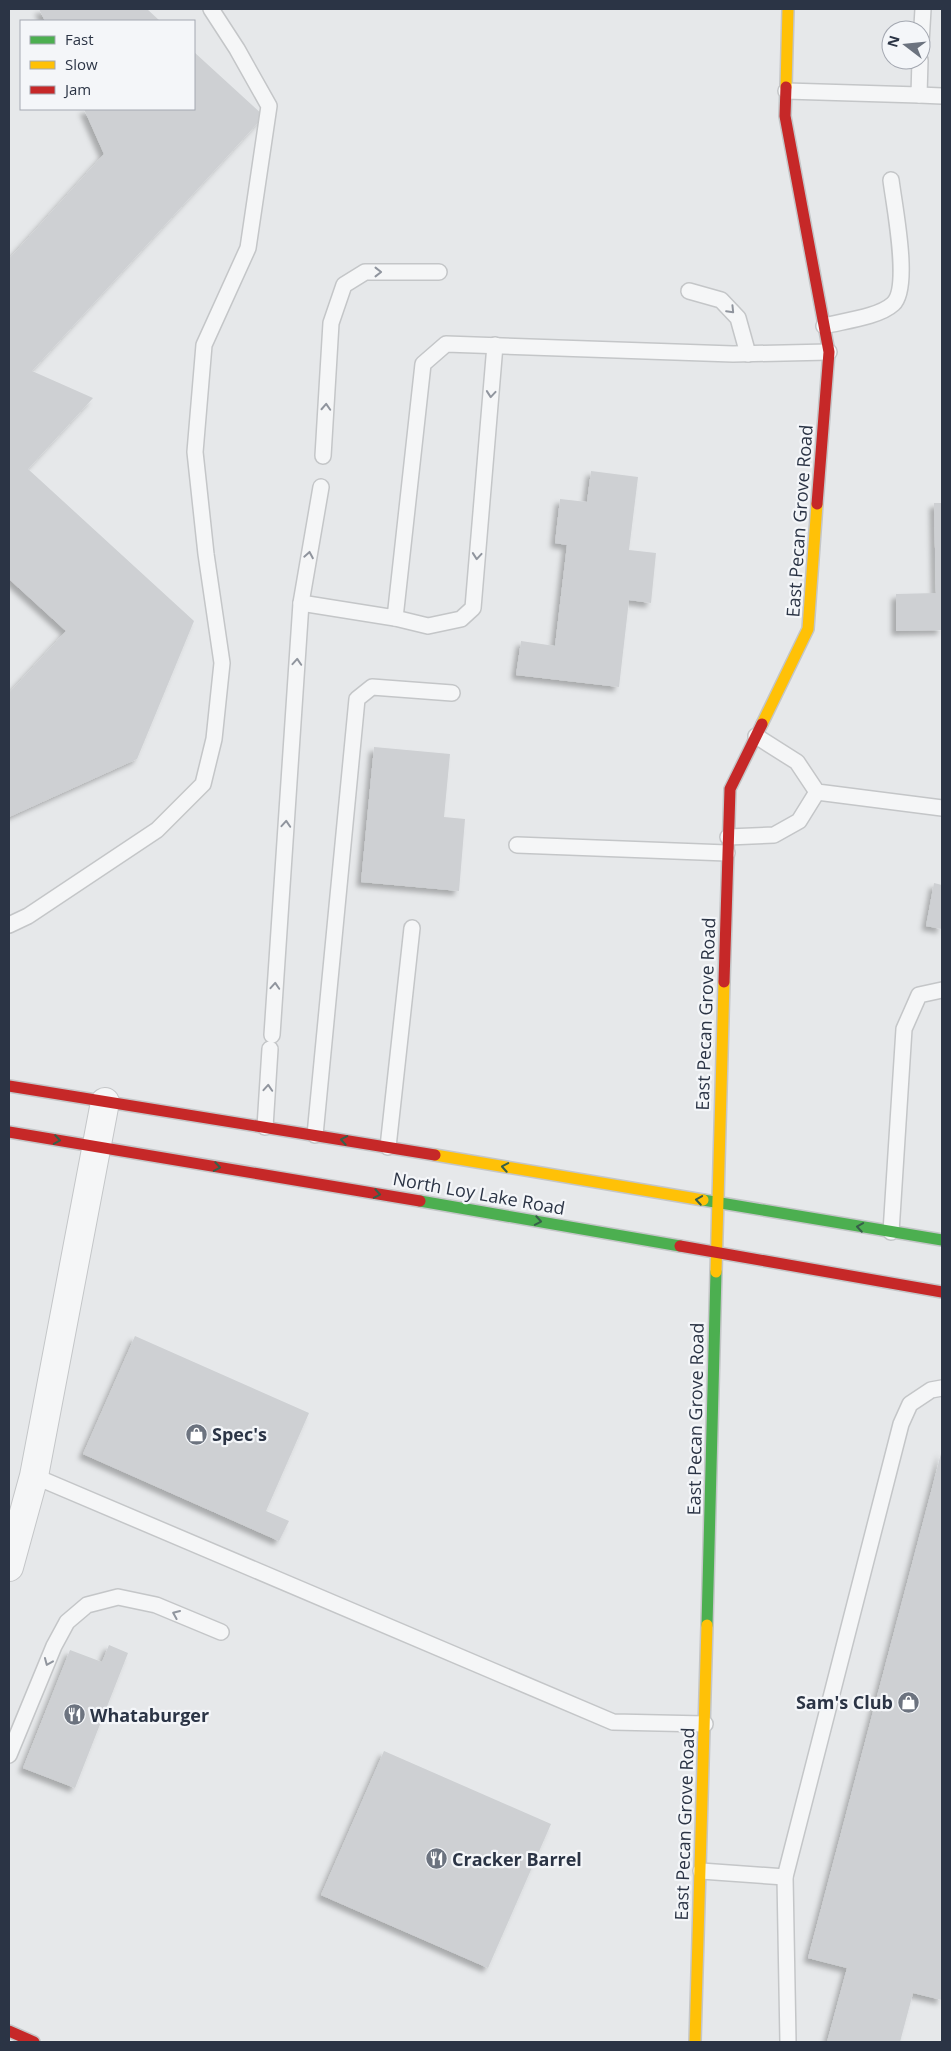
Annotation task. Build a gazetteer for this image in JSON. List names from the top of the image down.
{
  "streets": {
    "street": ["East Pecan Grove Road", "North Loy Lake Road"]
  },
  "crossings": [
    ["East Pecan Grove Road", "North Loy Lake Road"]
  ],
  "places": {
    "shop": ["Spec's", "Sam's Club"],
    "restaurant": ["Whataburger", "Cracker Barrel"]
  },
  "legend": ["Fast", "Slow", "Jam"],
  "north": "left"
}
